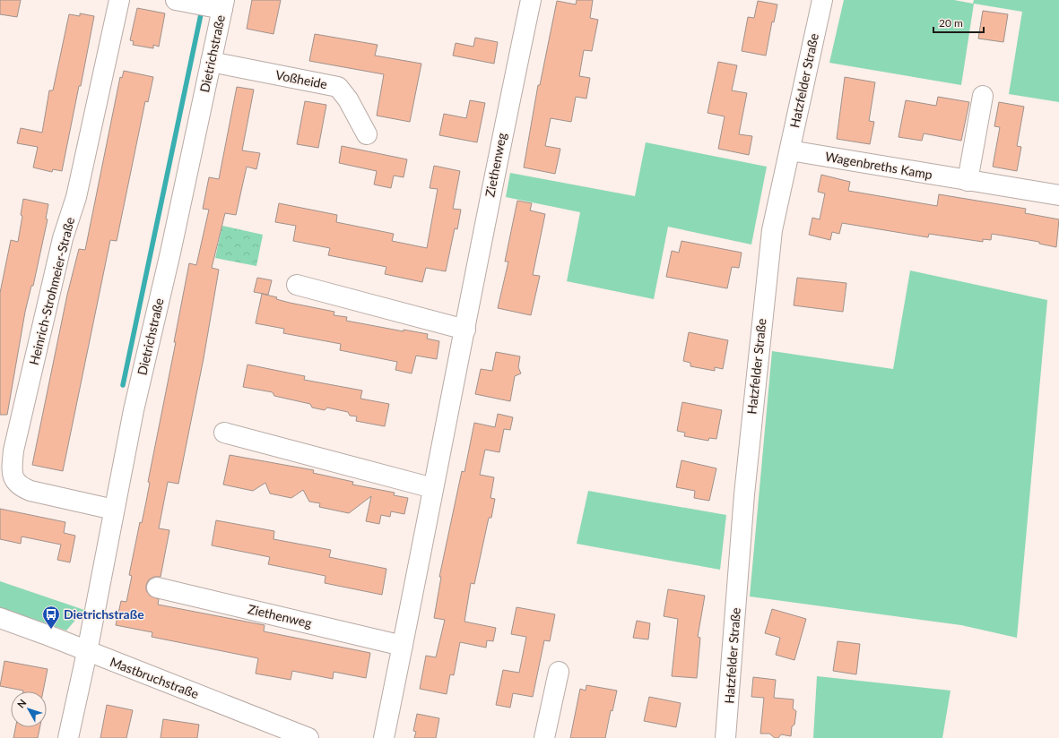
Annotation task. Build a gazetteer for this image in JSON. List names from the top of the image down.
{
  "streets": {
    "street": [
      "Dietrichstraße",
      "Voßheide",
      "Hatzfelder Straße",
      "Ziethenweg",
      "Wagenbreths Kamp",
      "Heinrich-Strohmeier-Straße",
      "Mastbruchstraße"
    ]
  },
  "crossings": [
    ["Dietrichstraße", "Voßheide"],
    ["Dietrichstraße", "Heinrich-Strohmeier-Straße"],
    ["Dietrichstraße", "Mastbruchstraße"],
    ["Hatzfelder Straße", "Wagenbreths Kamp"]
  ],
  "places": {
    "bus stop": ["Dietrichstraße"]
  },
  "scale_bar": "20 m",
  "north": "top left"
}
